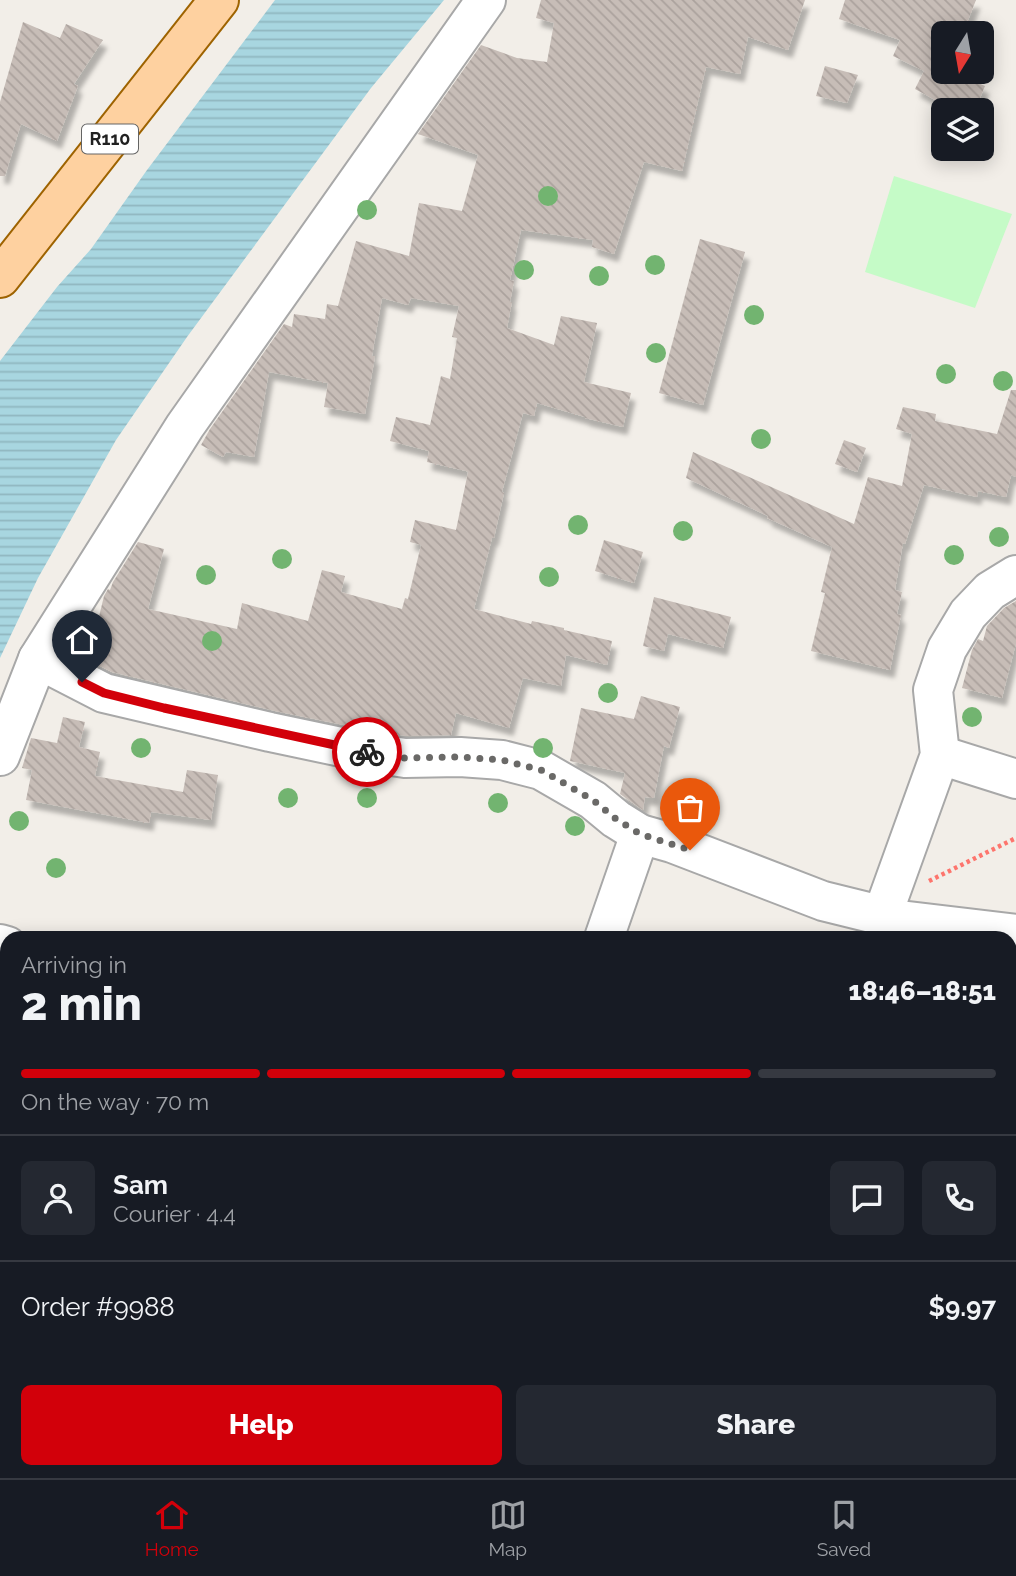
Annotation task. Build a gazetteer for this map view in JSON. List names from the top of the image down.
{
  "streets": {
    "main road": ["R110"]
  },
  "north": "bottom",
  "page": {
    "heading": ["2 min", "Arriving in", "18:46–18:51"],
    "panel": [
      "Sam",
      "Courier · 4.4",
      "Order #9988",
      "$9.97"
    ],
    "bar": "On the way · 70 m",
    "buttons": ["Help", "Share"],
    "tabs": ["Home", "Map", "Saved"]
  }
}
